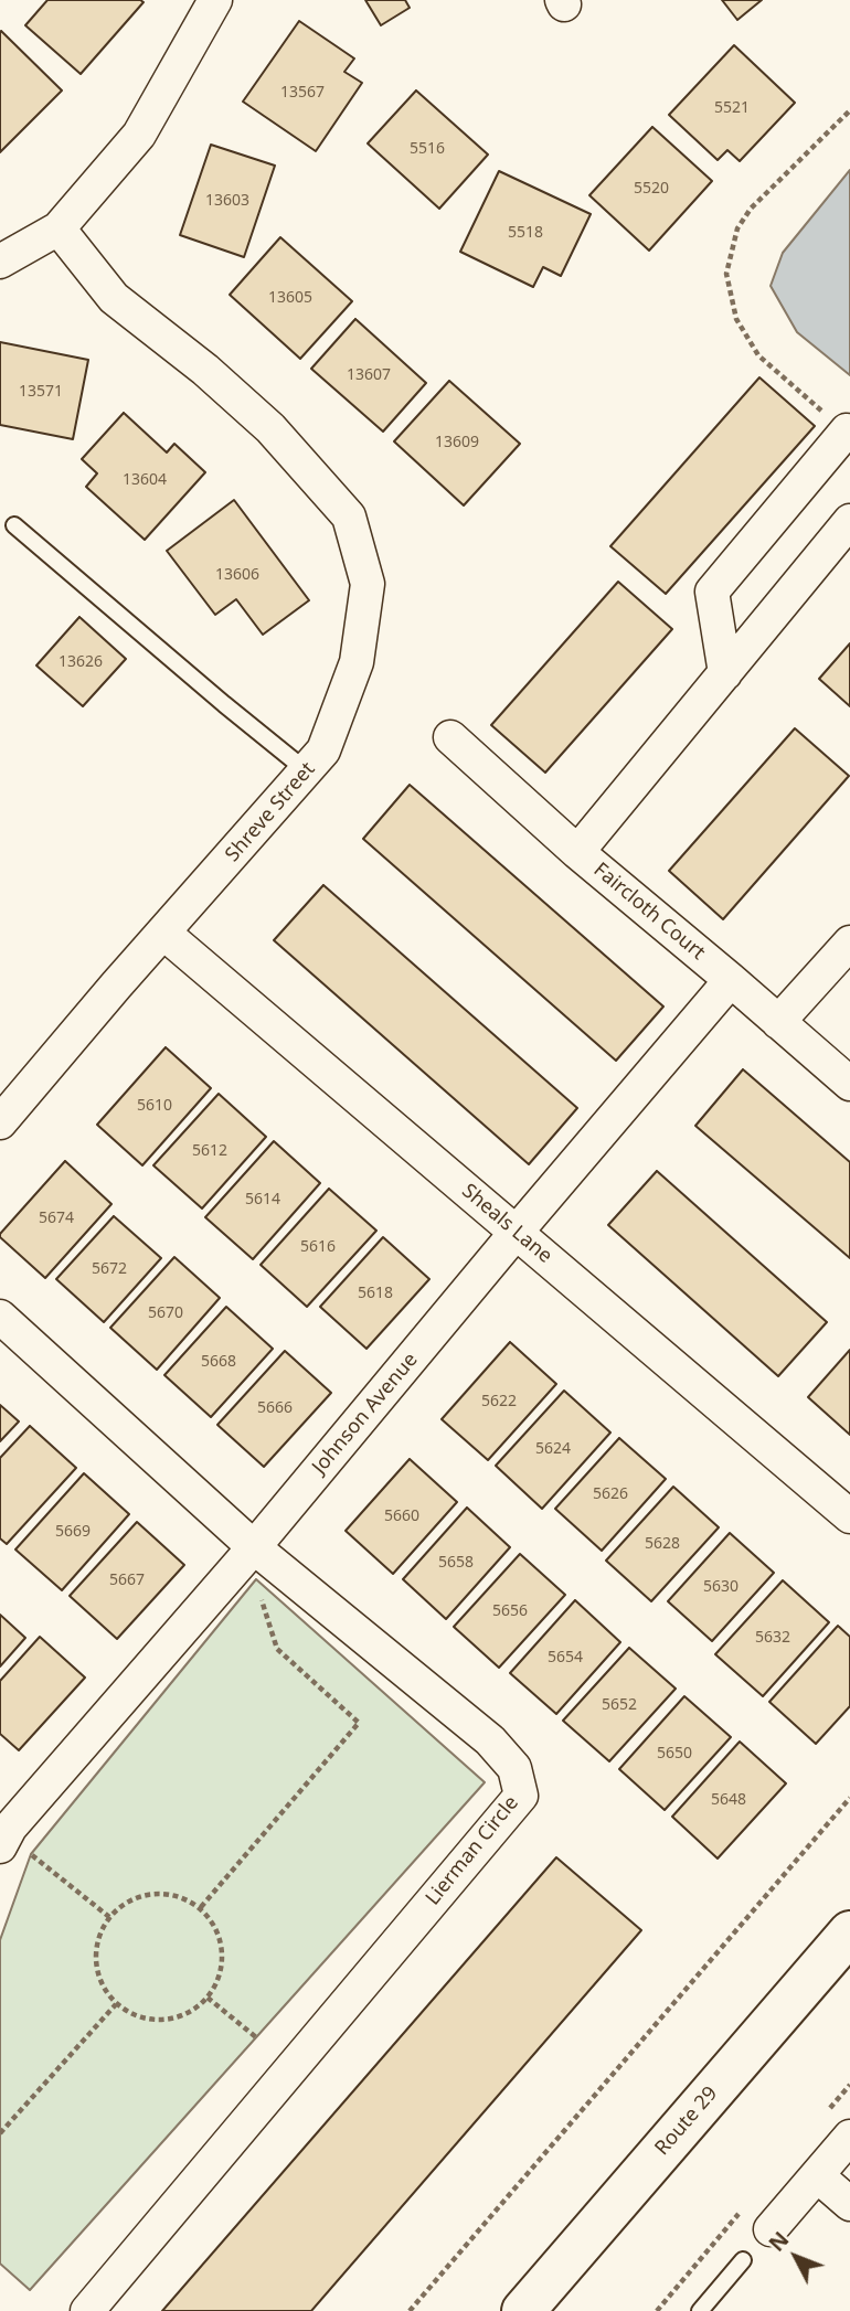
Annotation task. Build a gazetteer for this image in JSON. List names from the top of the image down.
{
  "streets": {
    "main road": ["Route 29"],
    "street": [
      "Shreve Street",
      "Faircloth Court",
      "Sheals Lane",
      "Johnson Avenue",
      "Lierman Circle"
    ]
  },
  "crossings": [
    ["Shreve Street", "Sheals Lane"],
    ["Faircloth Court", "Johnson Avenue"],
    ["Sheals Lane", "Johnson Avenue"],
    ["Johnson Avenue", "Lierman Circle"]
  ],
  "house_numbers": [
    "13567",
    "5521",
    "5516",
    "5520",
    "13603",
    "5518",
    "13605",
    "13607",
    "13571",
    "13609",
    "13604",
    "13606",
    "13626",
    "5610",
    "5612",
    "5614",
    "5674",
    "5616",
    "5672",
    "5618",
    "5670",
    "5668",
    "5622",
    "5666",
    "5624",
    "5626",
    "5660",
    "5669",
    "5628",
    "5658",
    "5667",
    "5630",
    "5656",
    "5632",
    "5654",
    "5652",
    "5650",
    "5648"
  ],
  "north": "top left"
}
